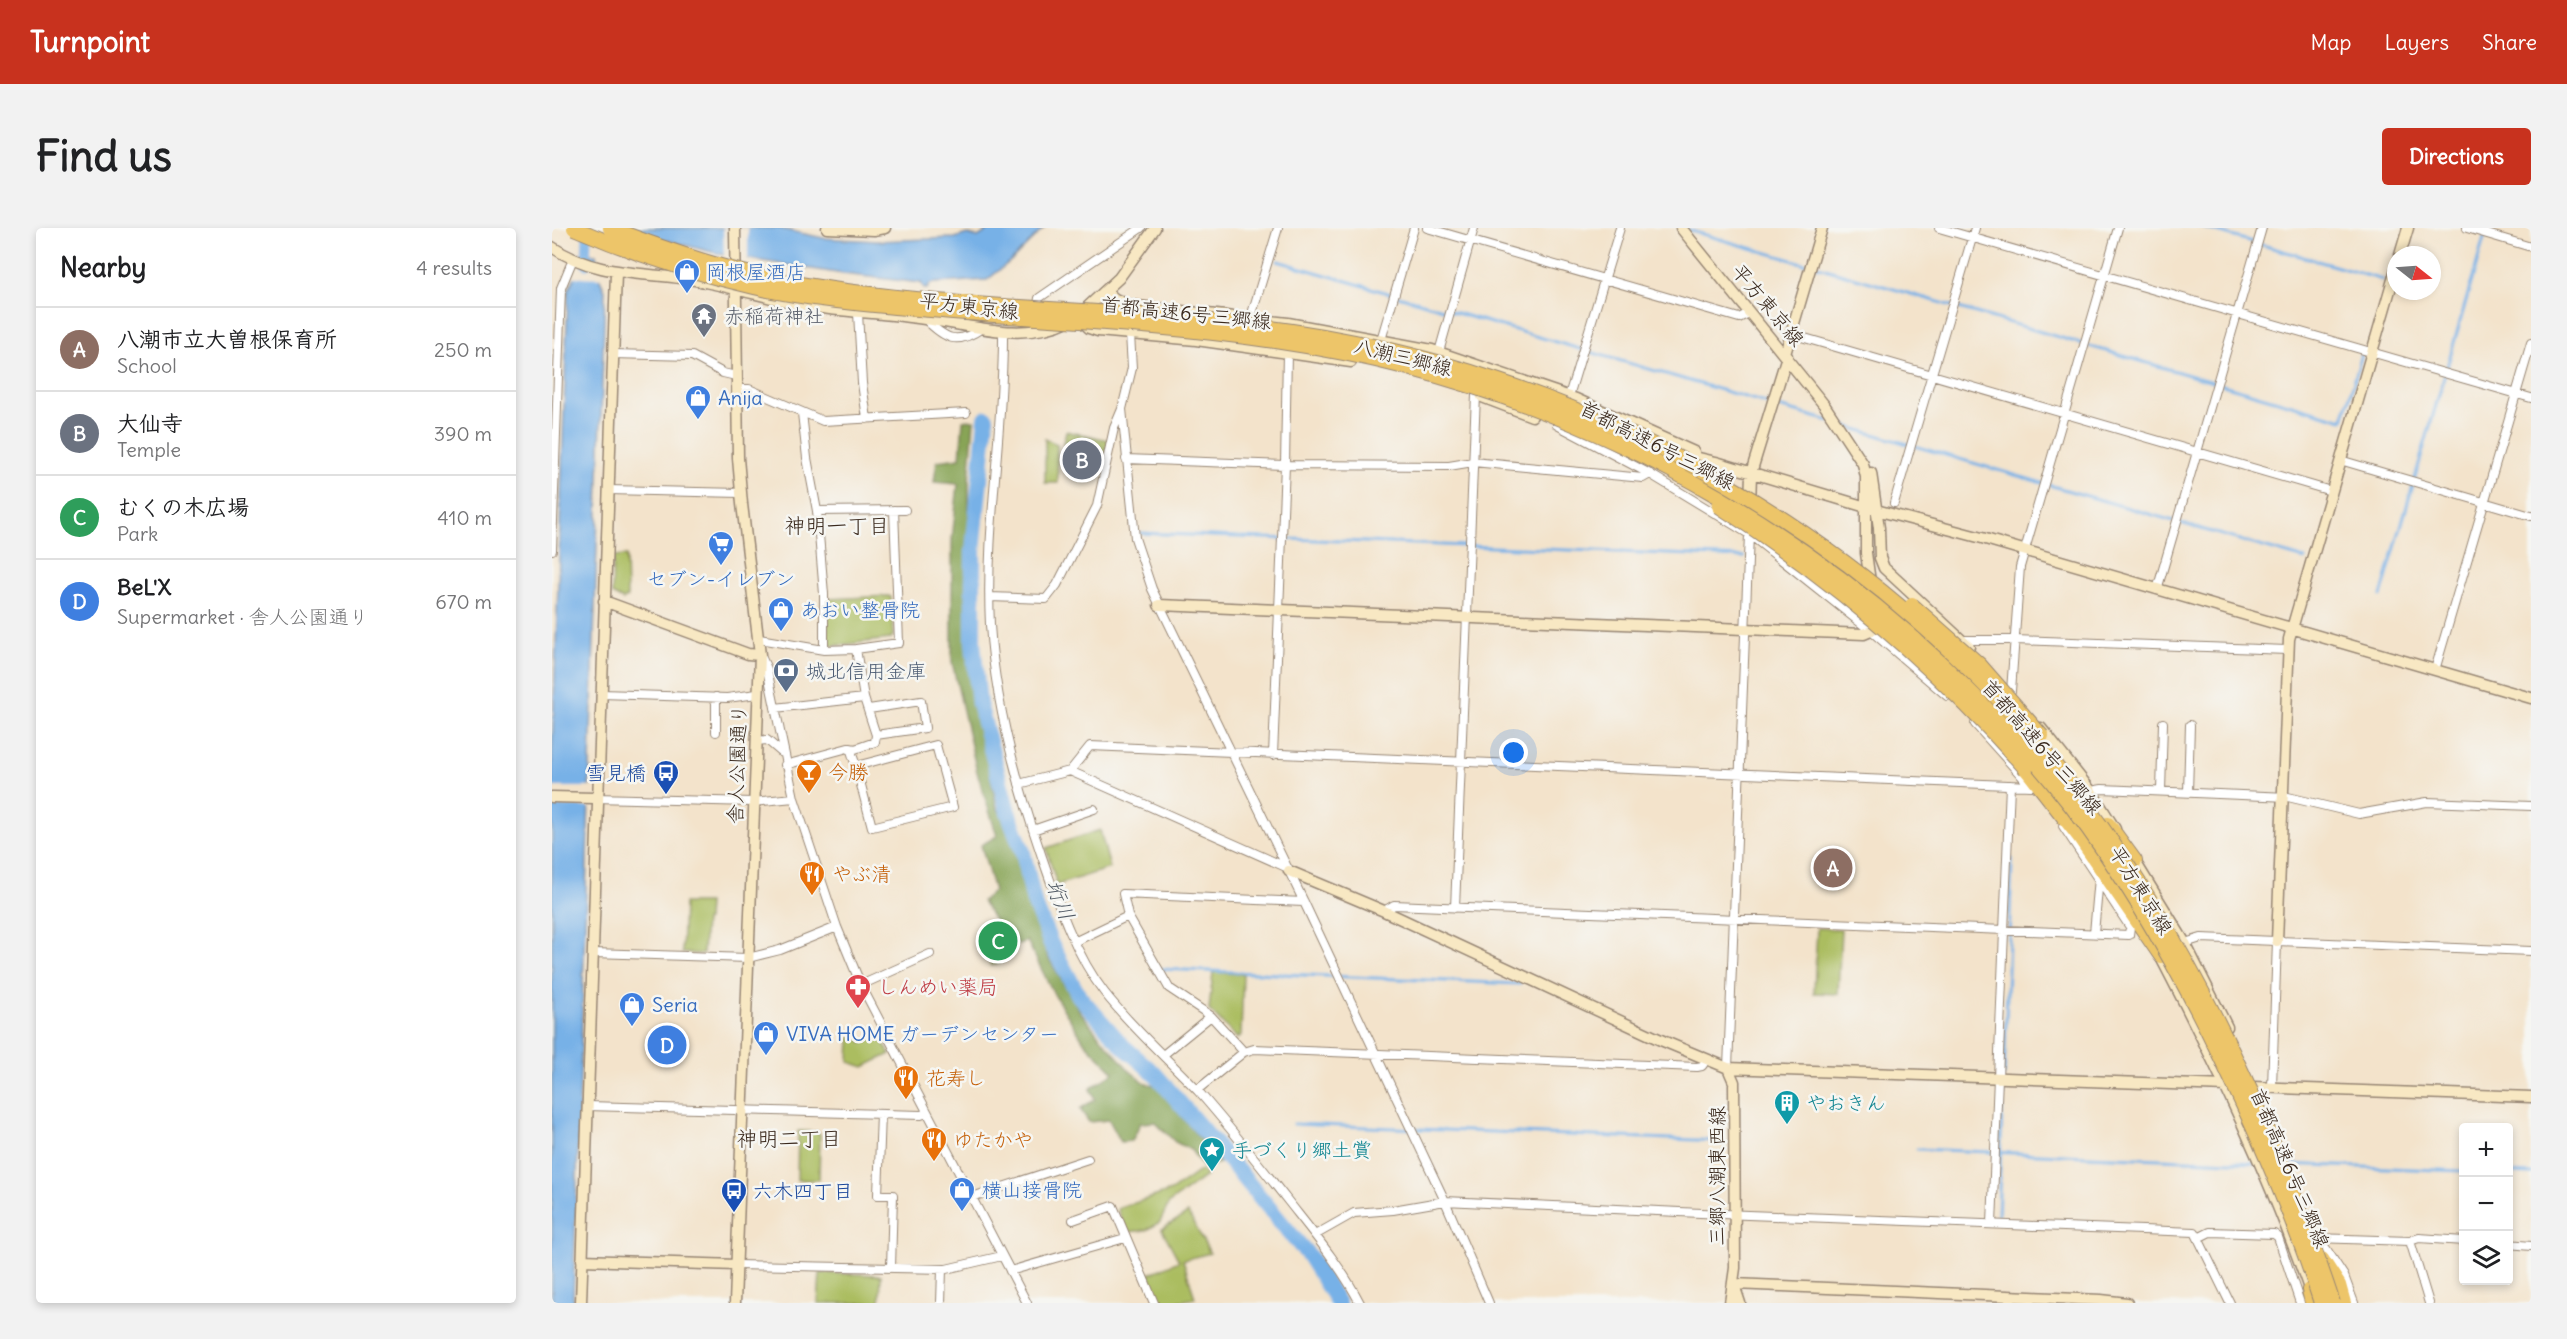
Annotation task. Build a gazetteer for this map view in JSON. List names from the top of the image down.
{
  "streets": {
    "highway": ["首都高速6号三郷線"],
    "street": [
      "平方東京線",
      "八潮三郷線",
      "舎人公園通り",
      "三郷八潮東西線"
    ]
  },
  "crossings": [
    ["平方東京線", "八潮三郷線"],
    ["平方東京線", "舎人公園通り"]
  ],
  "districts": ["神明一丁目", "神明二丁目"],
  "water": ["垳川"],
  "places": {
    "shop": [
      "岡根屋酒店",
      "Anija",
      "あおい整骨院",
      "Seria",
      "VIVA HOME ガーデンセンター",
      "横山接骨院"
    ],
    "temple": ["赤稲荷神社"],
    "supermarket": ["セブン-イレブン"],
    "bank": ["城北信用金庫"],
    "bar": ["今勝"],
    "bus stop": ["雪見橋", "六木四丁目"],
    "restaurant": ["やぶ清", "花寿し", "ゆたかや"],
    "pharmacy": ["しんめい薬局"],
    "building": ["やおきん"],
    "place": ["手づくり郷土賞"]
  },
  "north": "right",
  "page": {
    "header": "Turnpoint",
    "nav": ["Map", "Layers", "Share"],
    "buttons": "Directions",
    "title": "Find us",
    "heading": ["Nearby", "4 results"],
    "list": [
      {
        "mark": "A",
        "name": "八潮市立大曽根保育所",
        "note": "School",
        "value": "250 m"
      },
      {
        "mark": "B",
        "name": "大仙寺",
        "note": "Temple",
        "value": "390 m"
      },
      {
        "mark": "C",
        "name": "むくの木広場",
        "note": "Park",
        "value": "410 m"
      },
      {
        "mark": "D",
        "name": "BeL'X",
        "note": "Supermarket · 舎人公園通り",
        "value": "670 m"
      }
    ],
    "pins": [
      "B",
      "A",
      "C",
      "D"
    ],
    "map_buttons": ["+", "−"]
  }
}
